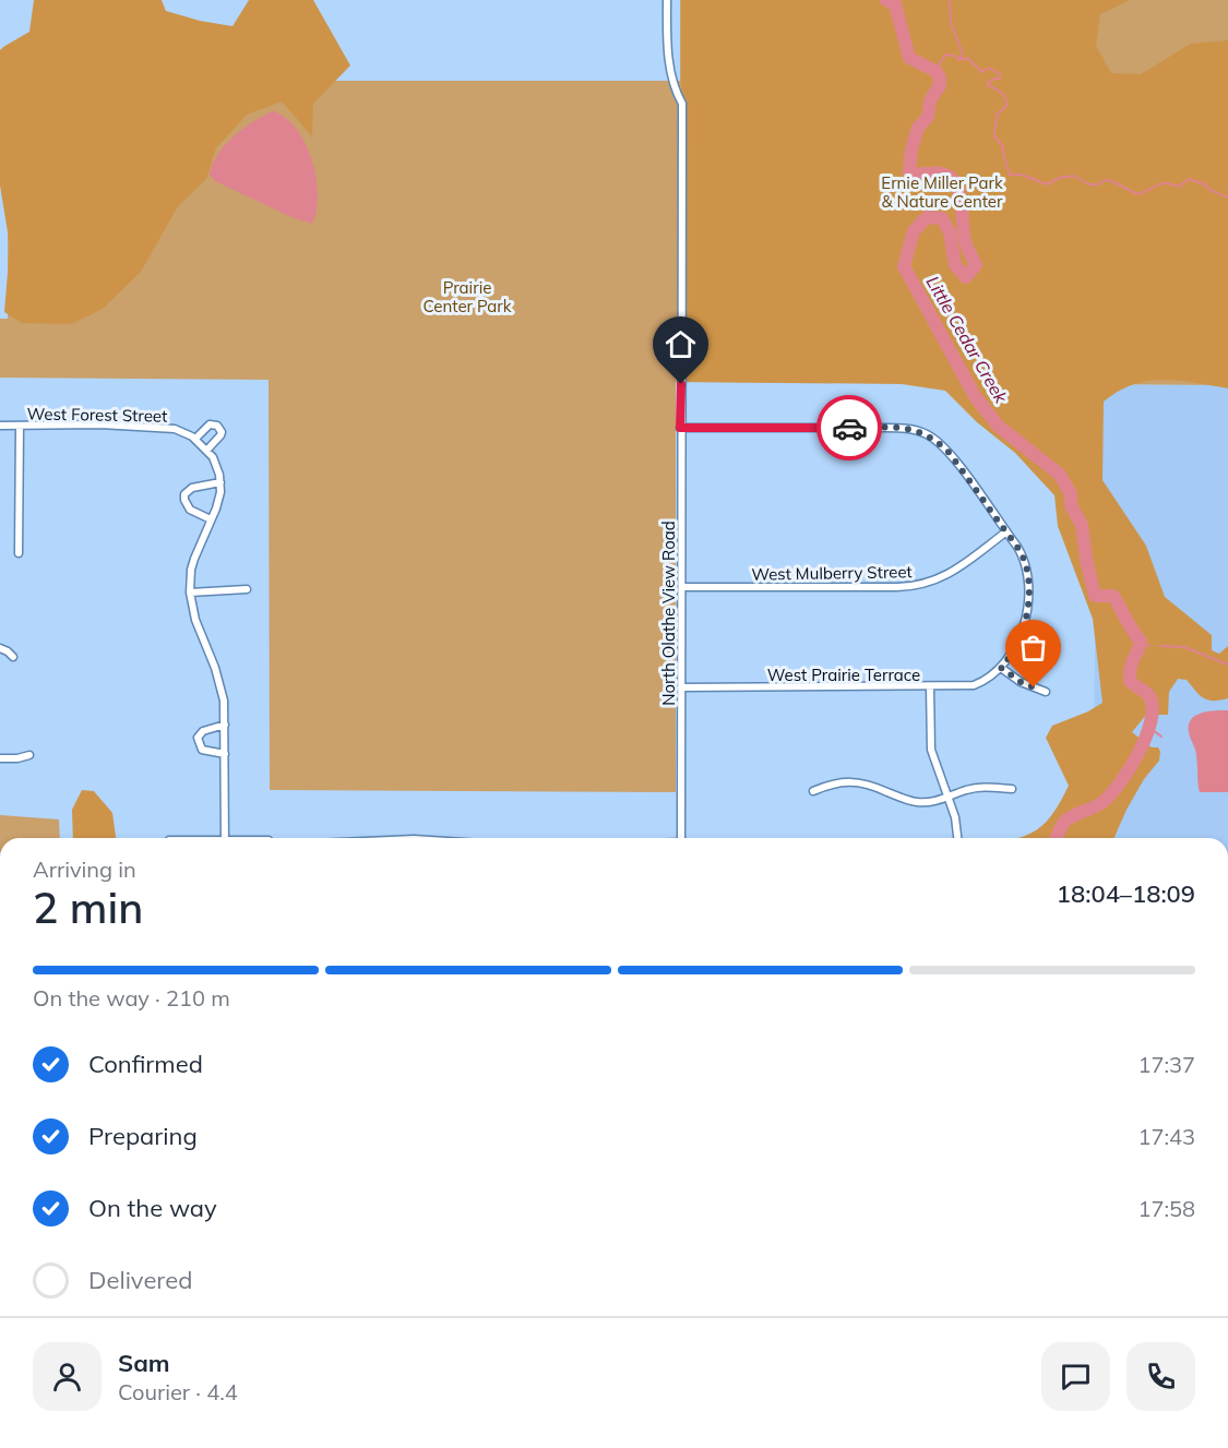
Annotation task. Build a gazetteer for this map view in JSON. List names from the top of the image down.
{
  "streets": {
    "street": [
      "West Forest Street",
      "West Mulberry Street",
      "North Olathe View Road",
      "West Prairie Terrace"
    ]
  },
  "crossings": [
    ["West Mulberry Street", "North Olathe View Road"],
    ["West Mulberry Street", "West Prairie Terrace"],
    ["North Olathe View Road", "West Prairie Terrace"]
  ],
  "water": ["Little Cedar Creek"],
  "parks": ["Ernie Miller Park & Nature Center", "Prairie Center Park"],
  "page": {
    "heading": ["2 min", "Arriving in", "18:04–18:09"],
    "panel": ["Sam", "Courier · 4.4"],
    "bar": "On the way · 210 m",
    "list": [
      ["Confirmed", "17:37"],
      ["Preparing", "17:43"],
      ["On the way", "17:58"],
      "Delivered"
    ]
  }
}
